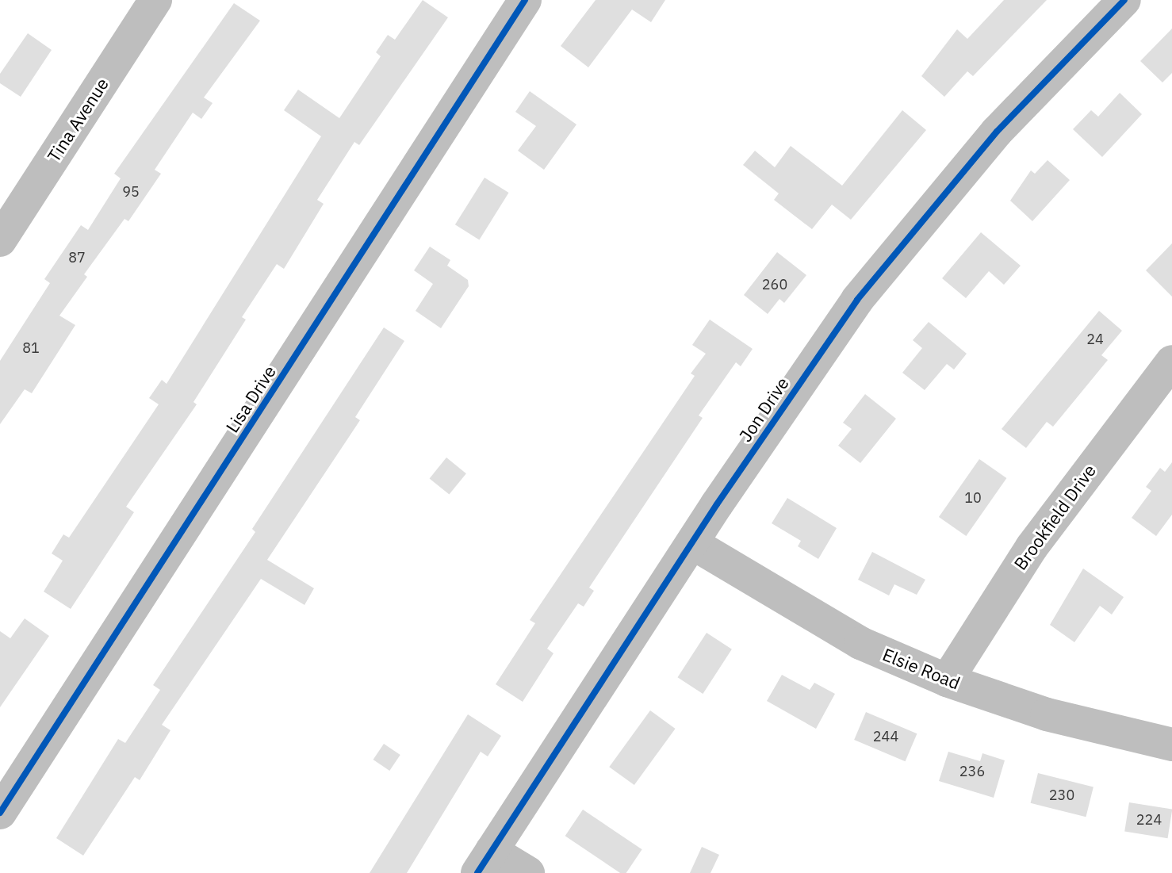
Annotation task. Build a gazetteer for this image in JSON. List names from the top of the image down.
{
  "streets": {
    "street": [
      "Tina Avenue",
      "Lisa Drive",
      "Jon Drive",
      "Brookfield Drive",
      "Elsie Road"
    ]
  },
  "crossings": [
    ["Jon Drive", "Elsie Road"],
    ["Brookfield Drive", "Elsie Road"]
  ],
  "house_numbers": [
    "95",
    "87",
    "260",
    "24",
    "81",
    "10",
    "244",
    "236",
    "230",
    "224"
  ]
}
